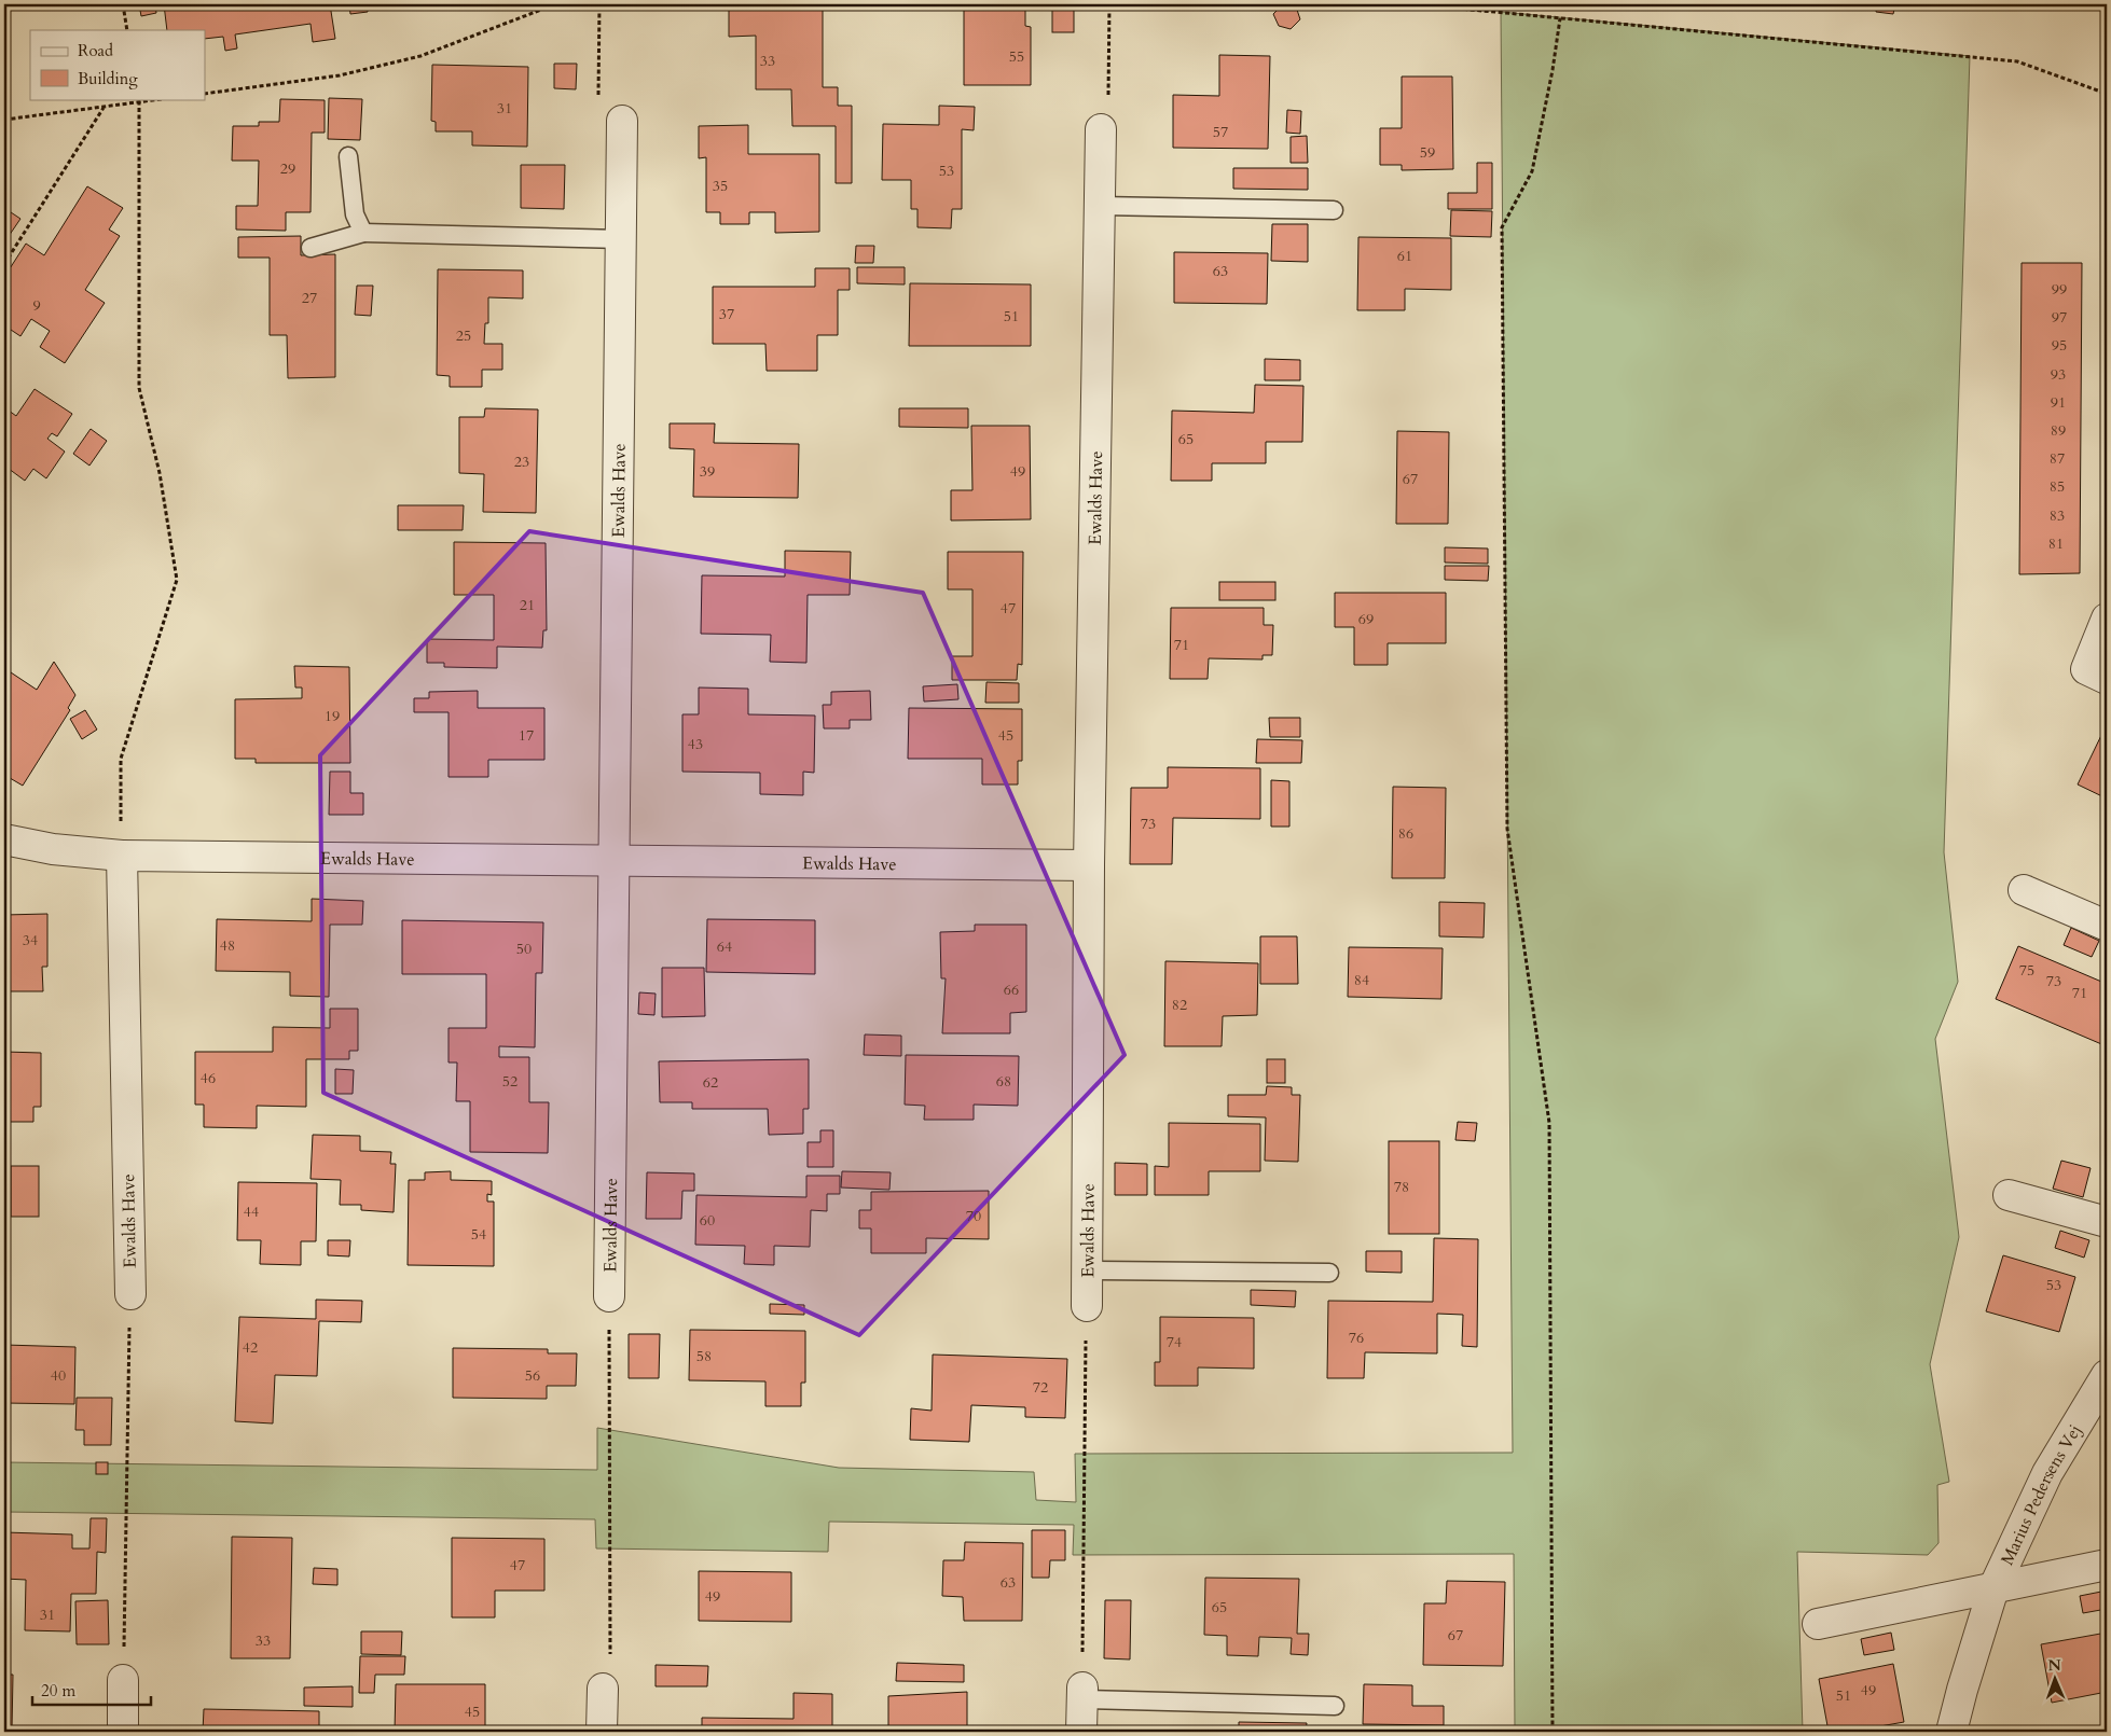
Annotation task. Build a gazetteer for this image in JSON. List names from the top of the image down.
{
  "streets": {
    "street": ["Ewalds Have", "Marius Pedersens Vej"]
  },
  "house_numbers": [
    "55",
    "33",
    "31",
    "57",
    "59",
    "29",
    "53",
    "35",
    "61",
    "63",
    "99",
    "27",
    "9",
    "37",
    "51",
    "97",
    "25",
    "95",
    "93",
    "91",
    "89",
    "65",
    "87",
    "23",
    "39",
    "49",
    "67",
    "85",
    "83",
    "81",
    "21",
    "47",
    "69",
    "71",
    "19",
    "17",
    "45",
    "43",
    "73",
    "86",
    "34",
    "48",
    "64",
    "50",
    "75",
    "84",
    "73",
    "66",
    "71",
    "82",
    "46",
    "52",
    "68",
    "62",
    "78",
    "44",
    "70",
    "60",
    "54",
    "53",
    "76",
    "74",
    "42",
    "58",
    "40",
    "56",
    "72",
    "47",
    "63",
    "49",
    "65",
    "31",
    "67",
    "33",
    "49",
    "51",
    "45"
  ],
  "legend": ["Road", "Building"],
  "scale_bar": "20 m",
  "north": "top"
}
